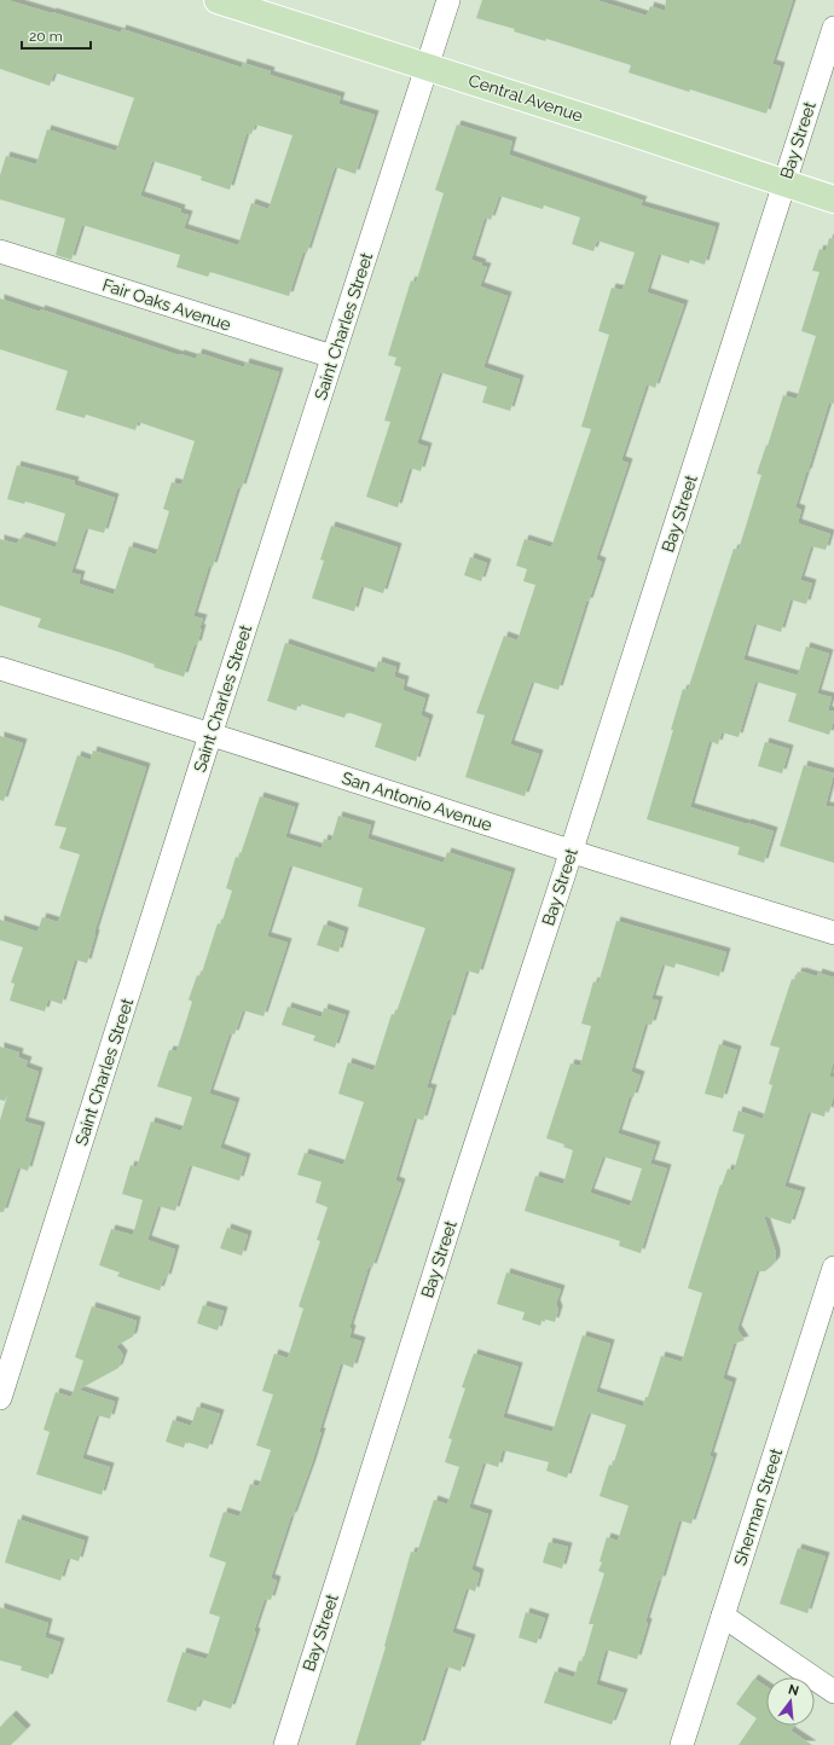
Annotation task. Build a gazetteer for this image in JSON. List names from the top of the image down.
{
  "streets": {
    "main road": ["Central Avenue"],
    "street": [
      "Bay Street",
      "Fair Oaks Avenue",
      "Saint Charles Street",
      "San Antonio Avenue",
      "Sherman Street"
    ]
  },
  "crossings": [
    ["Central Avenue", "Bay Street"],
    ["Central Avenue", "Saint Charles Street"],
    ["Bay Street", "San Antonio Avenue"],
    ["Fair Oaks Avenue", "Saint Charles Street"],
    ["Saint Charles Street", "San Antonio Avenue"]
  ],
  "scale_bar": "20 m",
  "north": "top"
}
